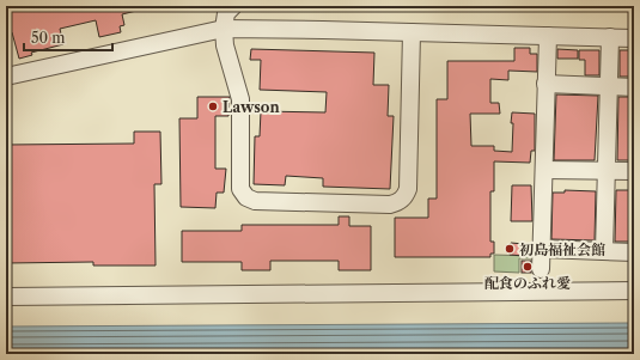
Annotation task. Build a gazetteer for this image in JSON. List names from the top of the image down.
{
  "places": ["Lawson", "初島福祉会館", "配食のふれ愛"],
  "scale_bar": "50 m"
}
